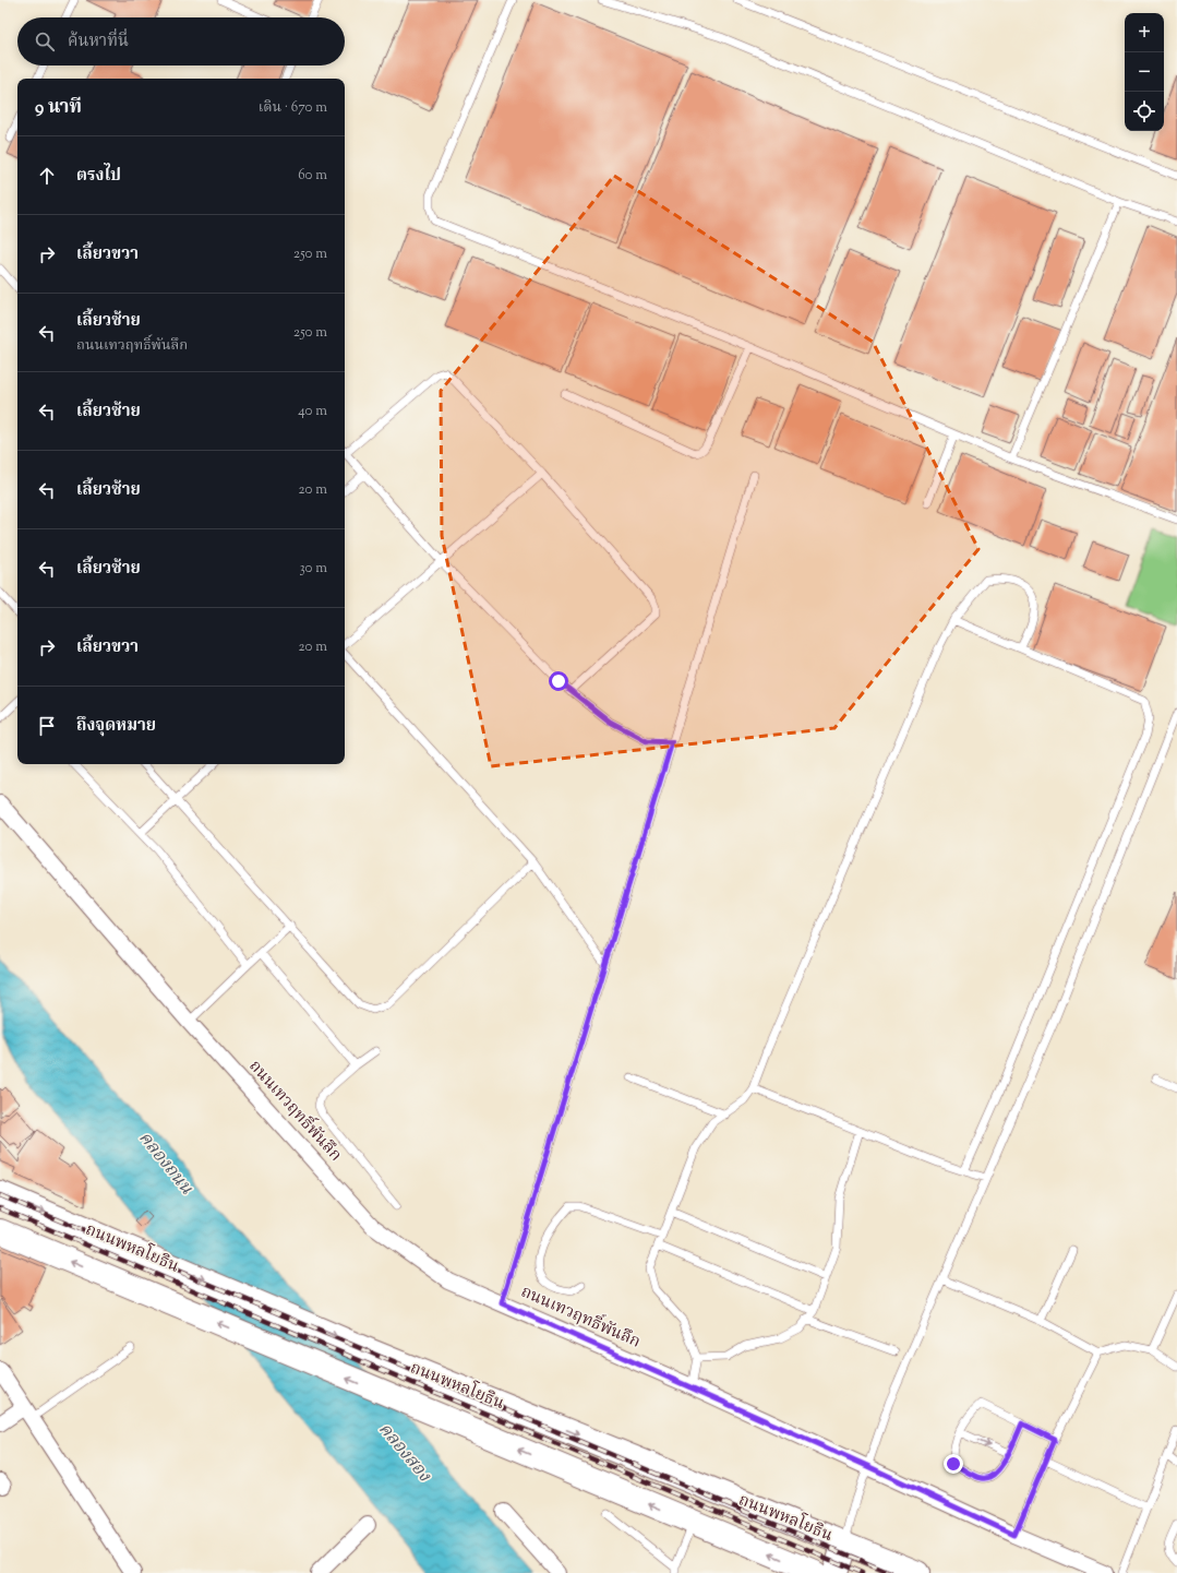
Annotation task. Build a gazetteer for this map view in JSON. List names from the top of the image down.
{
  "streets": {
    "main road": ["ถนนพหลโยธิน"],
    "street": ["ถนนเทวฤทธิ์พันลึก"]
  },
  "water": ["คลองถนน", "คลองสอง"],
  "page": {
    "map_buttons": ["+", "−"],
    "search": "ค้นหาที่นี่",
    "heading": ["9 นาที", "เดิน · 670 m"],
    "list": [
      ["ตรงไป", "60 m"],
      ["เลี้ยวขวา", "250 m"],
      ["เลี้ยวซ้าย", "ถนนเทวฤทธิ์พันลึก", "250 m"],
      ["เลี้ยวซ้าย", "40 m"],
      ["เลี้ยวซ้าย", "20 m"],
      ["เลี้ยวซ้าย", "30 m"],
      ["เลี้ยวขวา", "20 m"],
      "ถึงจุดหมาย"
    ]
  }
}
